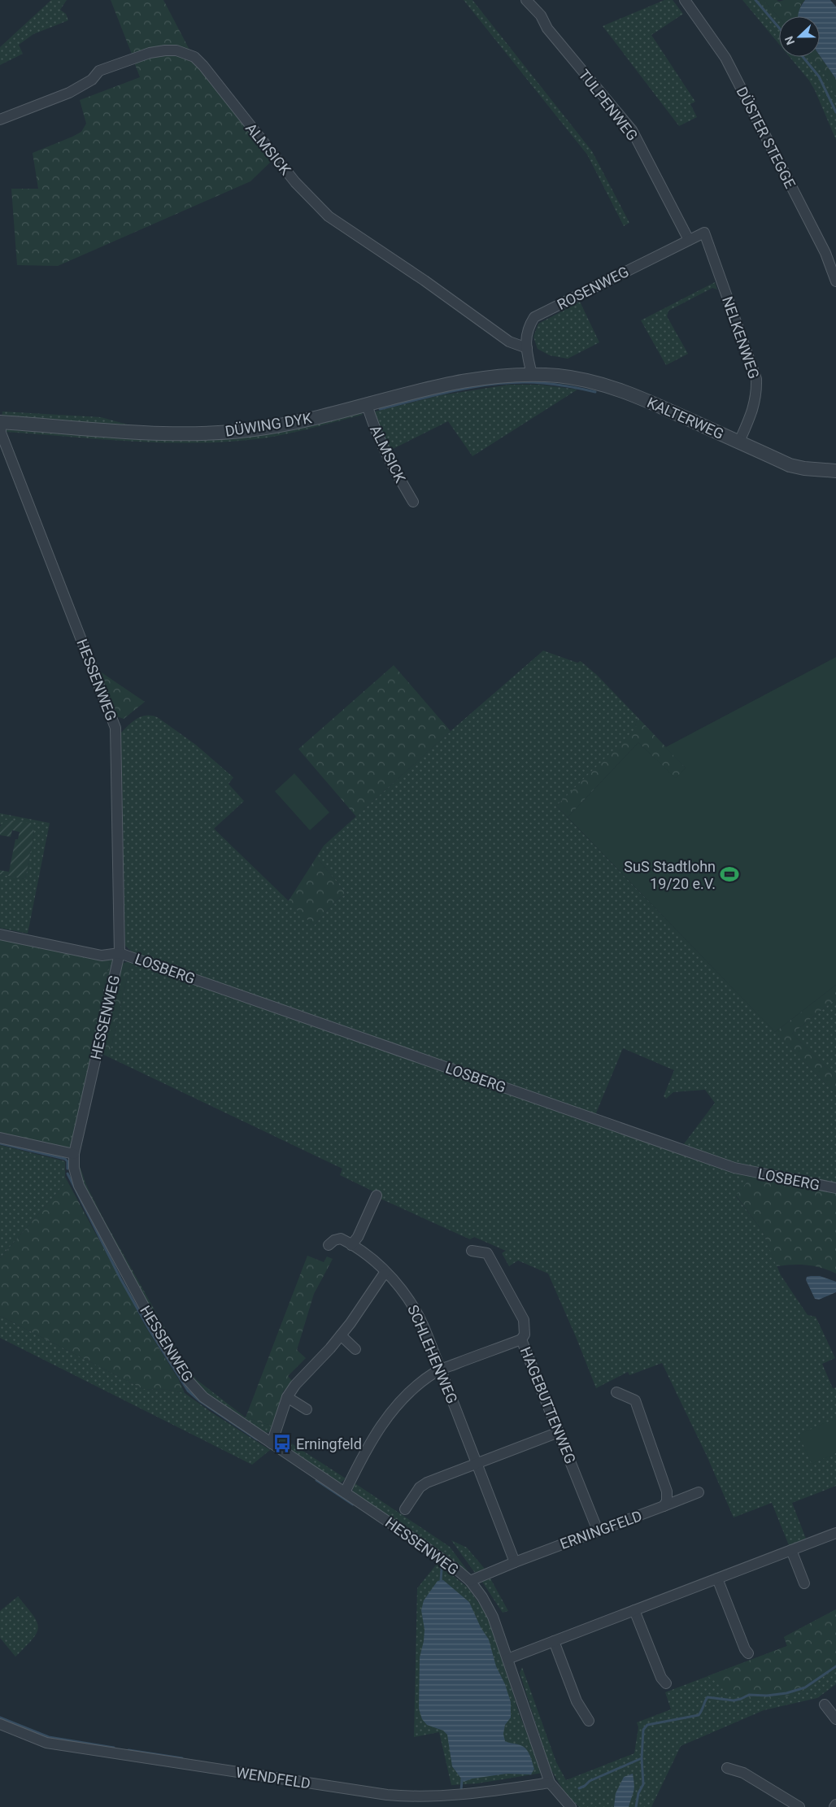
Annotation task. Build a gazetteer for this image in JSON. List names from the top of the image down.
{
  "streets": {
    "street": [
      "TULPENWEG",
      "DÜSTER STEGGE",
      "ALMSICK",
      "ROSENWEG",
      "NELKENWEG",
      "KALTERWEG",
      "DÜWING DYK",
      "HESSENWEG",
      "LOSBERG",
      "SCHLEHENWEG",
      "HAGEBUTTENWEG",
      "ERNINGFELD",
      "WENDFELD"
    ]
  },
  "crossings": [
    ["TULPENWEG", "ROSENWEG"],
    ["ALMSICK", "ROSENWEG"],
    ["ALMSICK", "DÜWING DYK"],
    ["ROSENWEG", "NELKENWEG"],
    ["ROSENWEG", "KALTERWEG"],
    ["ROSENWEG", "DÜWING DYK"],
    ["NELKENWEG", "KALTERWEG"],
    ["KALTERWEG", "DÜWING DYK"],
    ["DÜWING DYK", "HESSENWEG"],
    ["HESSENWEG", "LOSBERG"],
    ["HESSENWEG", "ERNINGFELD"],
    ["HESSENWEG", "WENDFELD"],
    ["SCHLEHENWEG", "ERNINGFELD"],
    ["HAGEBUTTENWEG", "ERNINGFELD"]
  ],
  "places": {
    "sports": ["SuS Stadtlohn 19/20 e.V."],
    "bus stop": ["Erningfeld"]
  },
  "north": "left"
}
